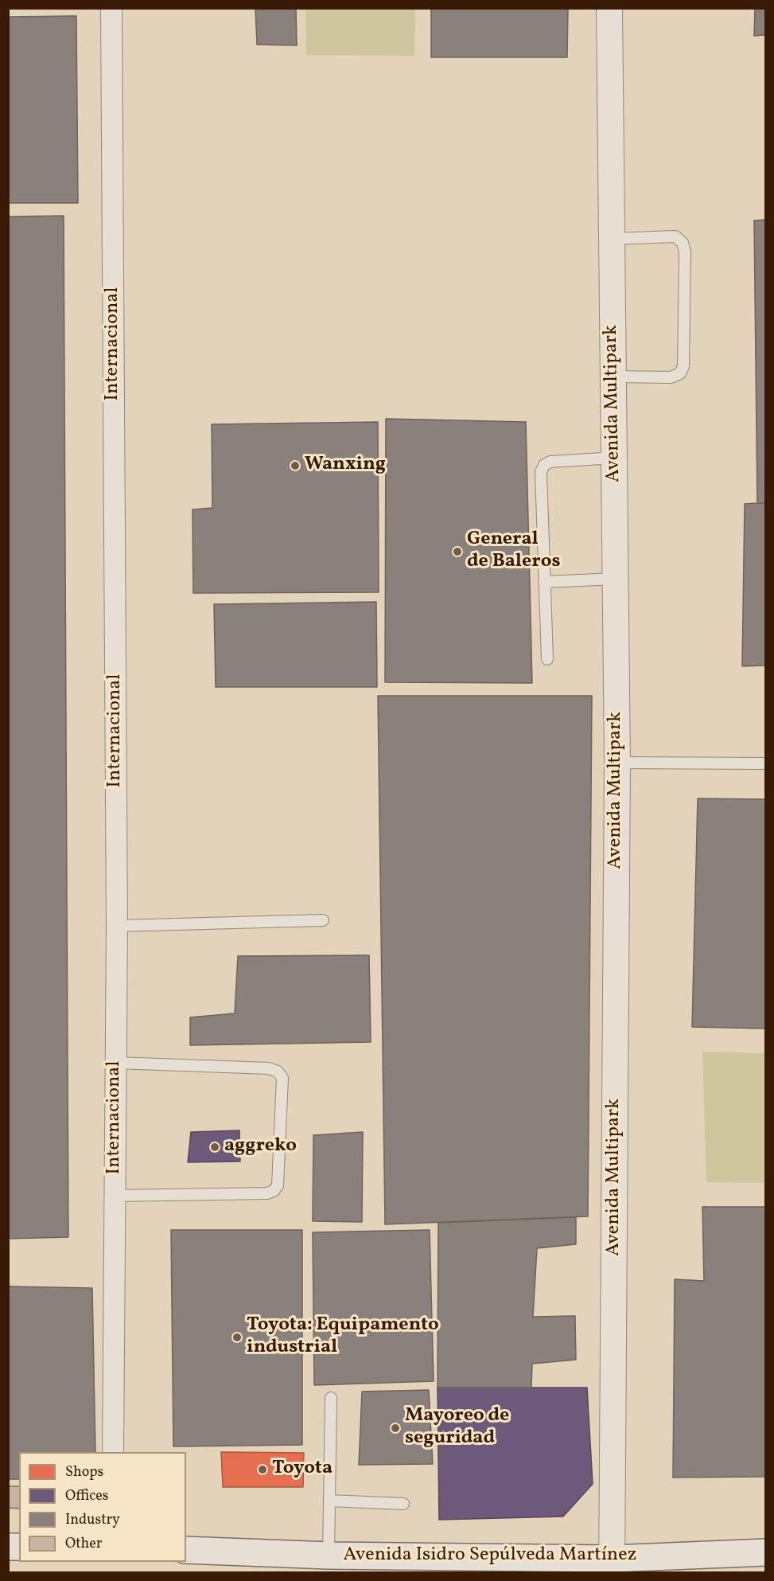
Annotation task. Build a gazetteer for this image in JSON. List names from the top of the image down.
{
  "streets": {
    "main road": ["Avenida Isidro Sepúlveda Martínez"],
    "street": ["Internacional", "Avenida Multipark"]
  },
  "crossings": [
    ["Avenida Multipark", "Avenida Isidro Sepúlveda Martínez"]
  ],
  "places": [
    "Wanxing",
    "General de Baleros",
    "aggreko",
    "Toyota: Equipamento industrial",
    "Mayoreo de seguridad",
    "Toyota"
  ],
  "legend": [
    "Shops",
    "Offices",
    "Industry",
    "Other"
  ]
}
